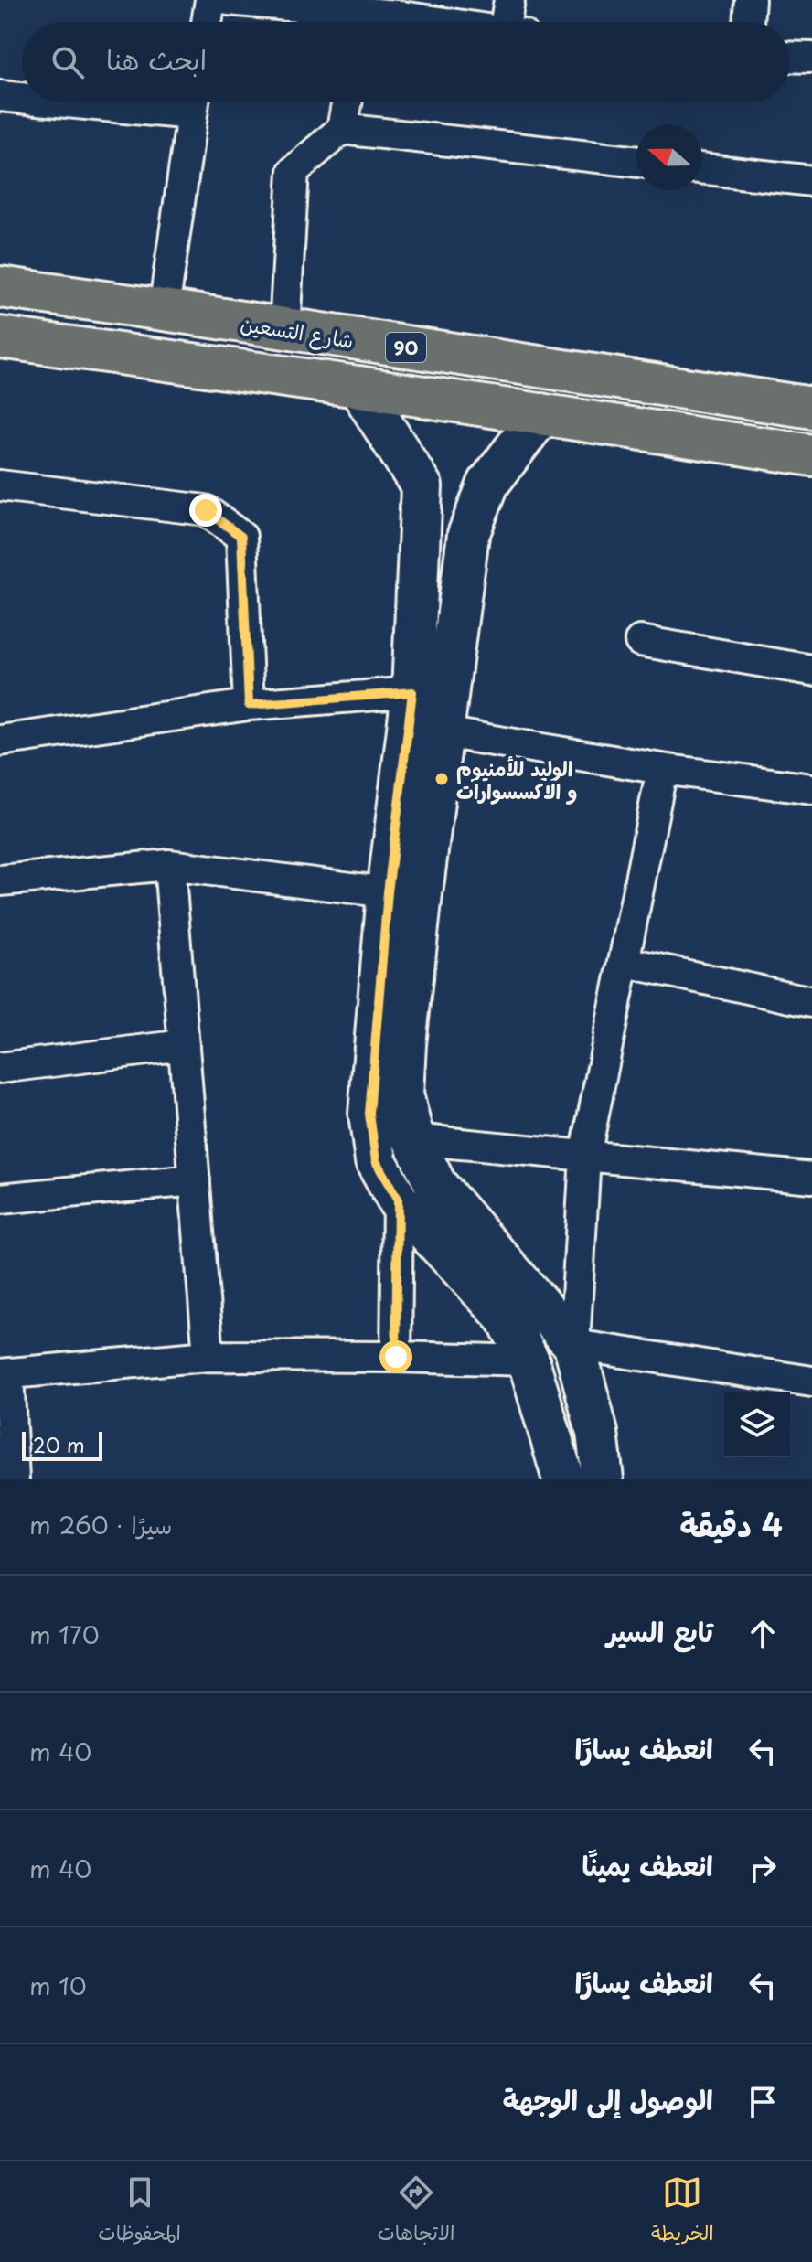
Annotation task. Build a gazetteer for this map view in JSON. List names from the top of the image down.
{
  "streets": {
    "highway": ["شارع التسعين", "90"]
  },
  "places": ["الوليد للأمنيوم و الاكسسوارات"],
  "scale_bar": "20 m",
  "north": "left",
  "page": {
    "search": "ابحث هنا",
    "scale": "20 m",
    "heading": ["4 دقيقة", "سيرًا · 260 m"],
    "list": [
      ["تابع السير", "170 m"],
      ["انعطف يسارًا", "40 m"],
      ["انعطف يمينًا", "40 m"],
      ["انعطف يسارًا", "10 m"],
      "الوصول إلى الوجهة"
    ],
    "nav": ["الخريطة", "الاتجاهات", "المحفوظات"]
  }
}
